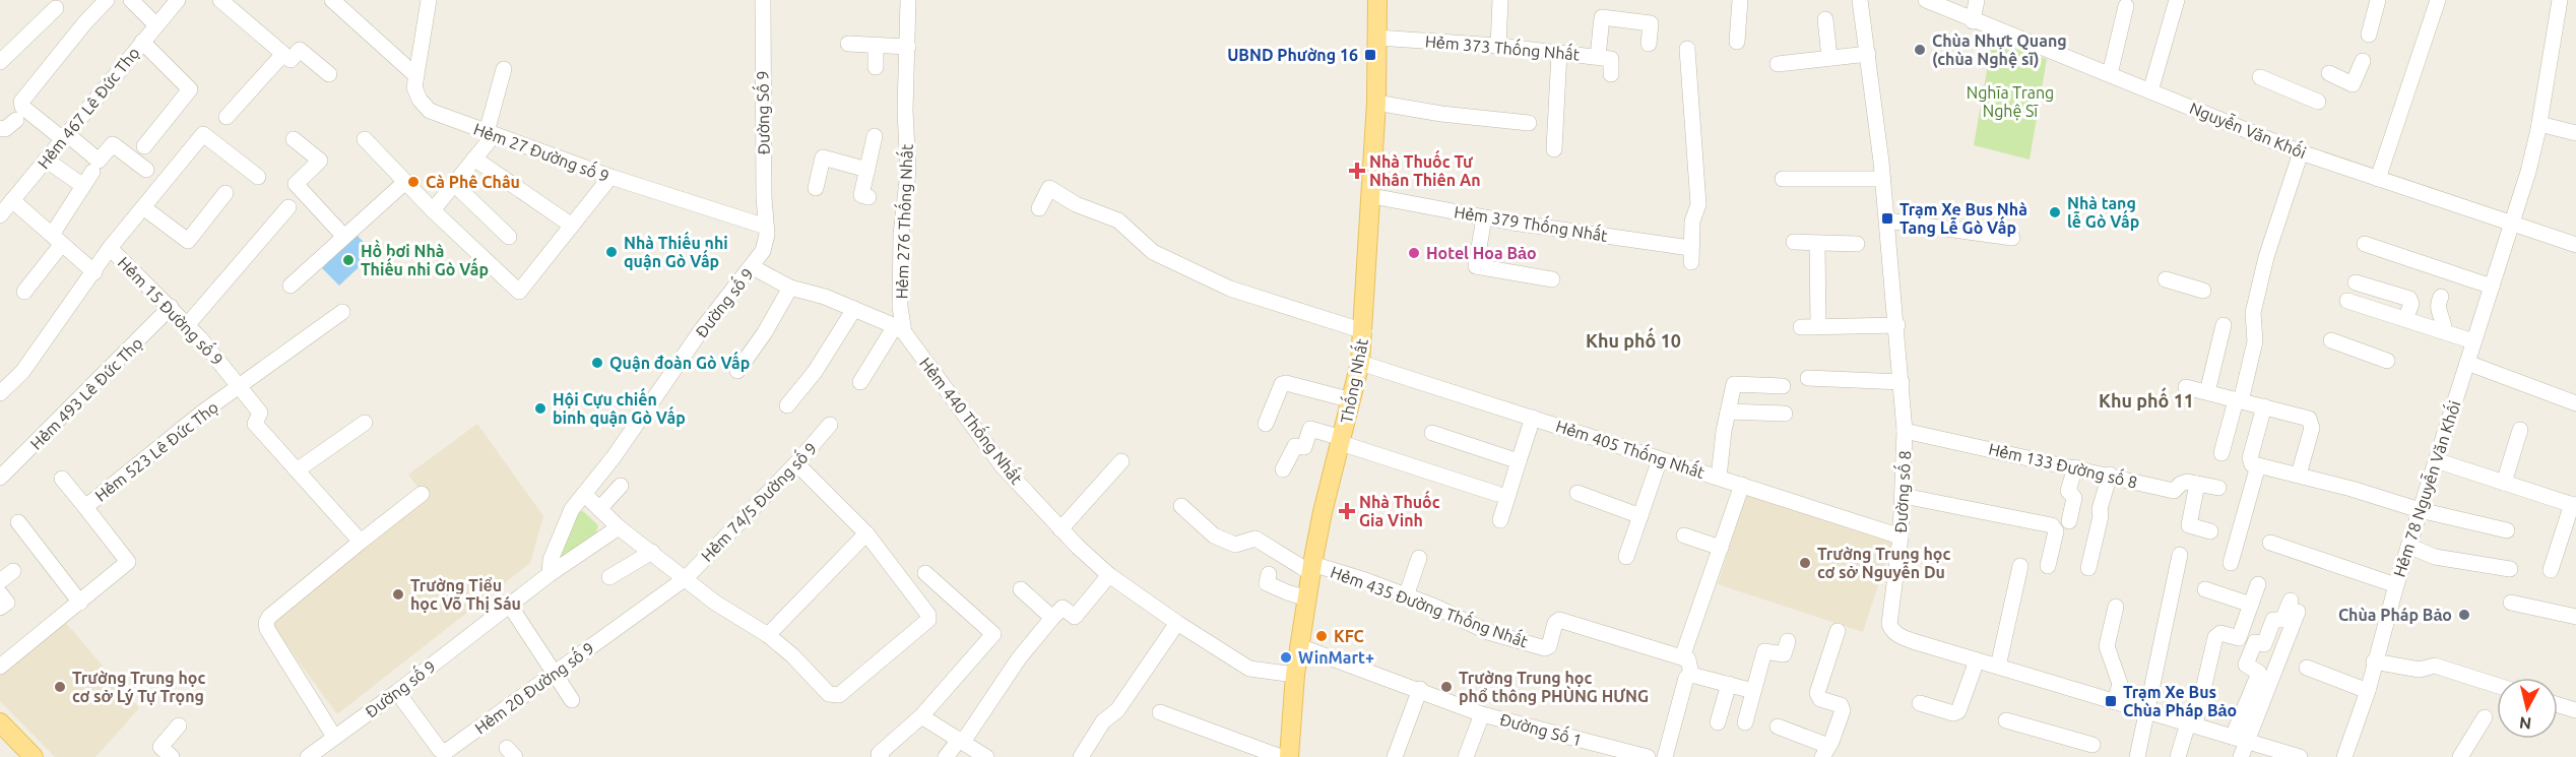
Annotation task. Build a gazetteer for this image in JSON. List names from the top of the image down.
{
  "streets": {
    "main road": ["Thống Nhất"],
    "street": [
      "Hẻm 373 Thống Nhất",
      "Hẻm 467 Lê Đức Thọ",
      "Đường Số 9",
      "Nguyễn Văn Khối",
      "Hẻm 27 Đường số 9",
      "Hẻm 276 Thống Nhất",
      "Hẻm 379 Thống Nhất",
      "Đường số 9",
      "Hẻm 15 Đường số 9",
      "Hẻm 493 Lê Đức Thọ",
      "Hẻm 440 Thống Nhất",
      "Hẻm 405 Thống Nhất",
      "Hẻm 523 Lê Đức Thọ",
      "Hẻm 133 Đường số 8",
      "Hẻm 78 Nguyễn Văn Khối",
      "Đường số 8",
      "Hẻm 74/5 Đường số 9",
      "Hẻm 435 Đường Thống Nhất",
      "Hẻm 20 Đường số 9",
      "Đường Số 1"
    ]
  },
  "crossings": [
    ["Hẻm 373 Thống Nhất", "Thống Nhất"],
    ["Đường Số 9", "Hẻm 27 Đường số 9"],
    ["Đường Số 9", "Đường số 9"],
    ["Nguyễn Văn Khối", "Hẻm 78 Nguyễn Văn Khối"],
    ["Hẻm 27 Đường số 9", "Đường số 9"],
    ["Hẻm 276 Thống Nhất", "Hẻm 440 Thống Nhất"],
    ["Hẻm 379 Thống Nhất", "Thống Nhất"],
    ["Đường số 9", "Hẻm 20 Đường số 9"],
    ["Hẻm 15 Đường số 9", "Hẻm 493 Lê Đức Thọ"],
    ["Hẻm 15 Đường số 9", "Hẻm 523 Lê Đức Thọ"],
    ["Thống Nhất", "Hẻm 440 Thống Nhất"],
    ["Thống Nhất", "Hẻm 405 Thống Nhất"],
    ["Thống Nhất", "Hẻm 435 Đường Thống Nhất"],
    ["Thống Nhất", "Đường Số 1"],
    ["Hẻm 405 Thống Nhất", "Đường số 8"],
    ["Hẻm 133 Đường số 8", "Đường số 8"],
    ["Hẻm 74/5 Đường số 9", "Hẻm 20 Đường số 9"]
  ],
  "districts": ["Khu phố 10", "Khu phố 11"],
  "parks": ["Nghĩa Trang Nghệ Sĩ"],
  "places": {
    "other": [
      "Chùa Nhựt Quang (chùa Nghệ sĩ)",
      "Cà Phê Châu",
      "Nhà tang lễ Gò Vấp",
      "Nhà Thiếu nhi quận Gò Vấp",
      "Hotel Hoa Bảo",
      "Hồ bơi Nhà Thiếu nhi Gò Vấp",
      "Quận đoàn Gò Vấp",
      "Hội Cựu chiến binh quận Gò Vấp",
      "Trường Trung học cơ sở Nguyễn Du",
      "Trường Tiểu học Võ Thị Sáu",
      "Chùa Pháp Bảo",
      "KFC",
      "WinMart+",
      "Trường Trung học cơ sở Lý Tự Trọng",
      "Trường Trung học phổ thông PHÙNG HƯNG"
    ],
    "transit": ["UBND Phường 16", "Trạm Xe Bus Nhà Tang Lễ Gò Vấp", "Trạm Xe Bus Chùa Pháp Bảo"],
    "health": ["Nhà Thuốc Tư Nhân Thiên An", "Nhà Thuốc Gia Vinh"]
  },
  "north": "bottom"
}
